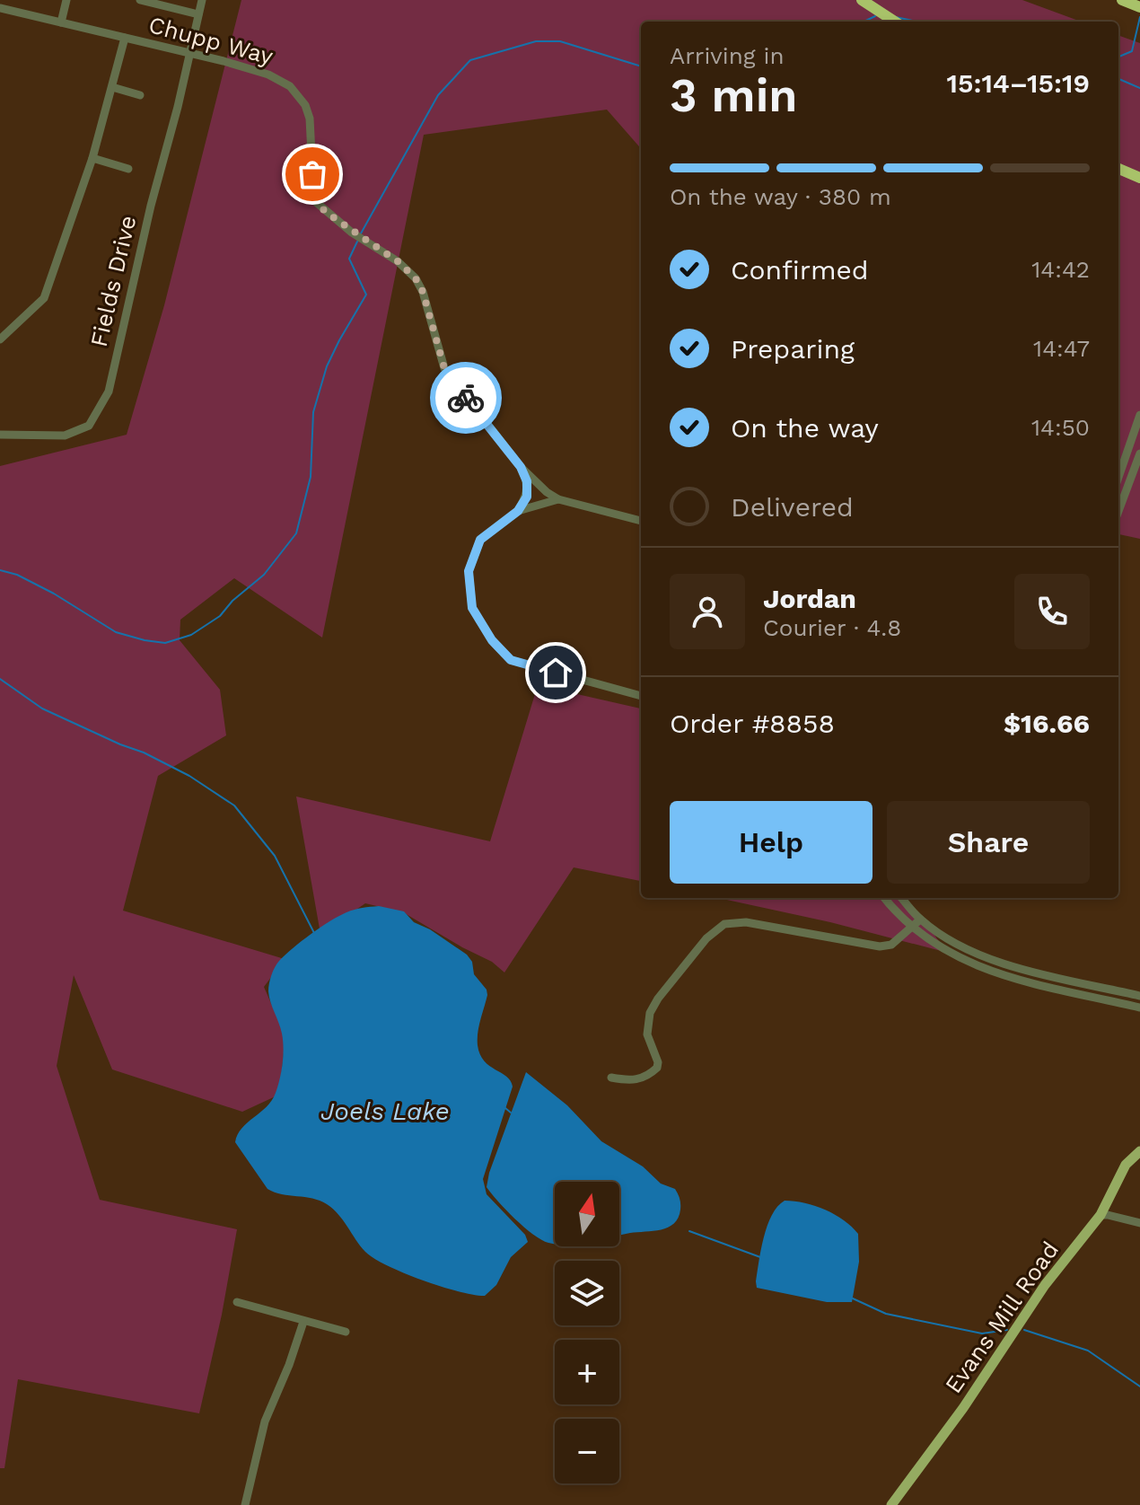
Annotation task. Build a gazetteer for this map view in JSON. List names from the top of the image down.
{
  "streets": {
    "main road": ["Evans Mill Road"],
    "street": ["Chupp Way", "Fields Drive"]
  },
  "crossings": [
    ["Chupp Way", "Fields Drive"]
  ],
  "water": ["Joels Lake"],
  "north": "top",
  "page": {
    "heading": ["3 min", "Arriving in", "15:14–15:19"],
    "panel": [
      "Jordan",
      "Courier · 4.8",
      "Order #8858",
      "$16.66"
    ],
    "bar": "On the way · 380 m",
    "list": [
      ["Confirmed", "14:42"],
      ["Preparing", "14:47"],
      ["On the way", "14:50"],
      "Delivered"
    ],
    "buttons": ["Help", "Share"],
    "map_buttons": ["+", "−"]
  }
}
